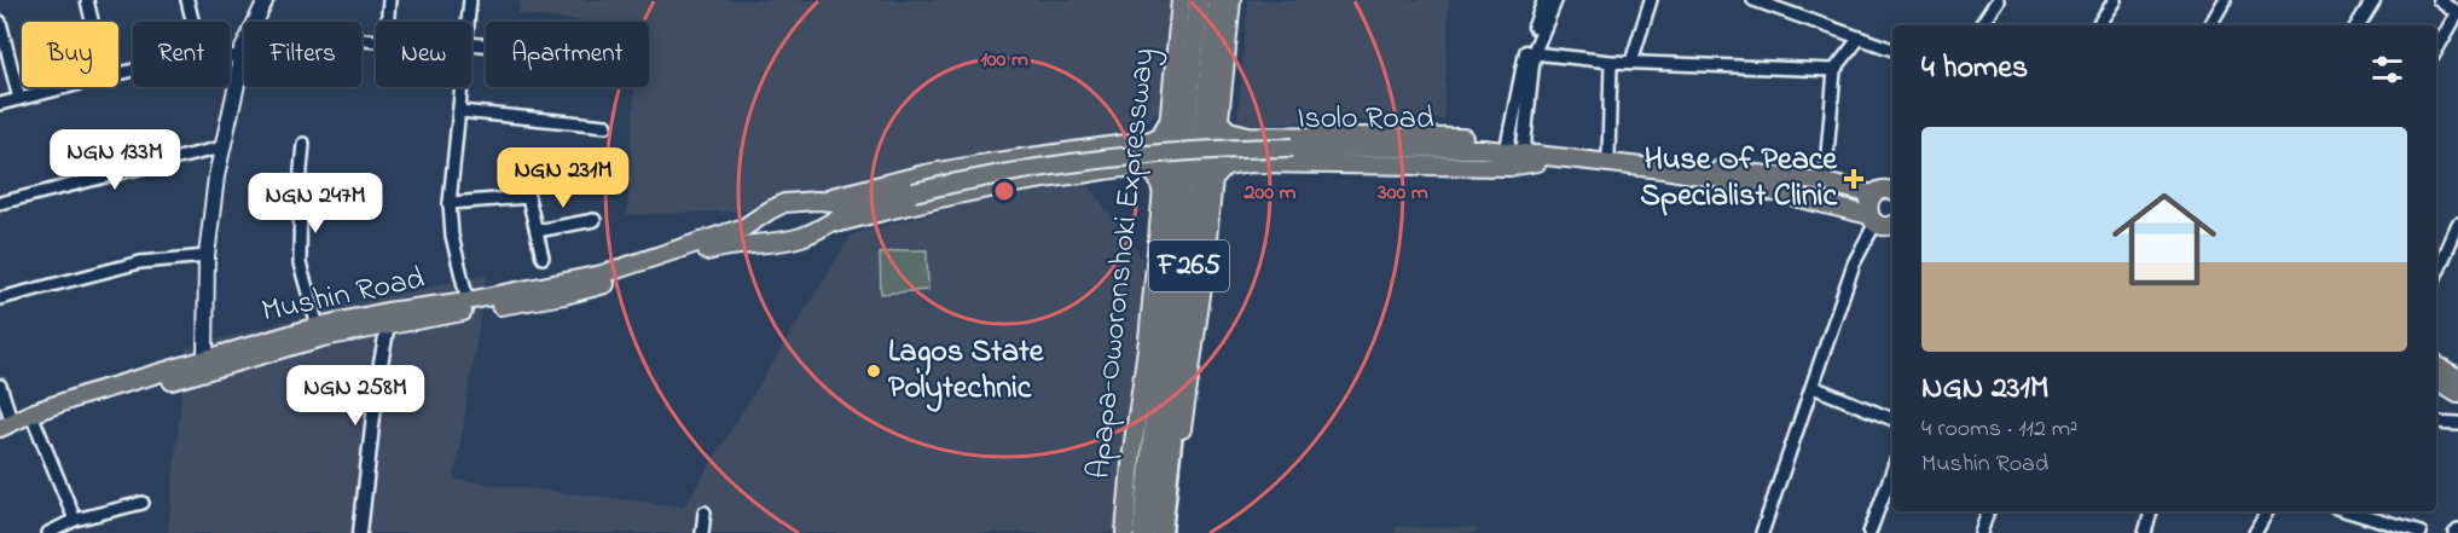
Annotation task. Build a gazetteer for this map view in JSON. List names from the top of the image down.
{
  "streets": {
    "highway": ["Apapa-Oworonshoki Expressway", "F265"],
    "main road": ["Isolo Road", "Mushin Road"]
  },
  "places": {
    "health": ["Huse Of Peace Specialist Clinic"],
    "other": ["Lagos State Polytechnic"]
  },
  "page": {
    "chip": [
      "Buy",
      "Rent",
      "Filters",
      "New",
      "Apartment"
    ],
    "heading": "4 homes",
    "list": [
      {
        "name": "NGN 231M",
        "note": "4 rooms · 112 m² · Mushin Road"
      }
    ],
    "price": [
      "NGN 133M",
      "NGN 231M",
      "NGN 247M",
      "NGN 258M"
    ]
  },
  "rings": ["100 m", "200 m", "300 m"]
}
